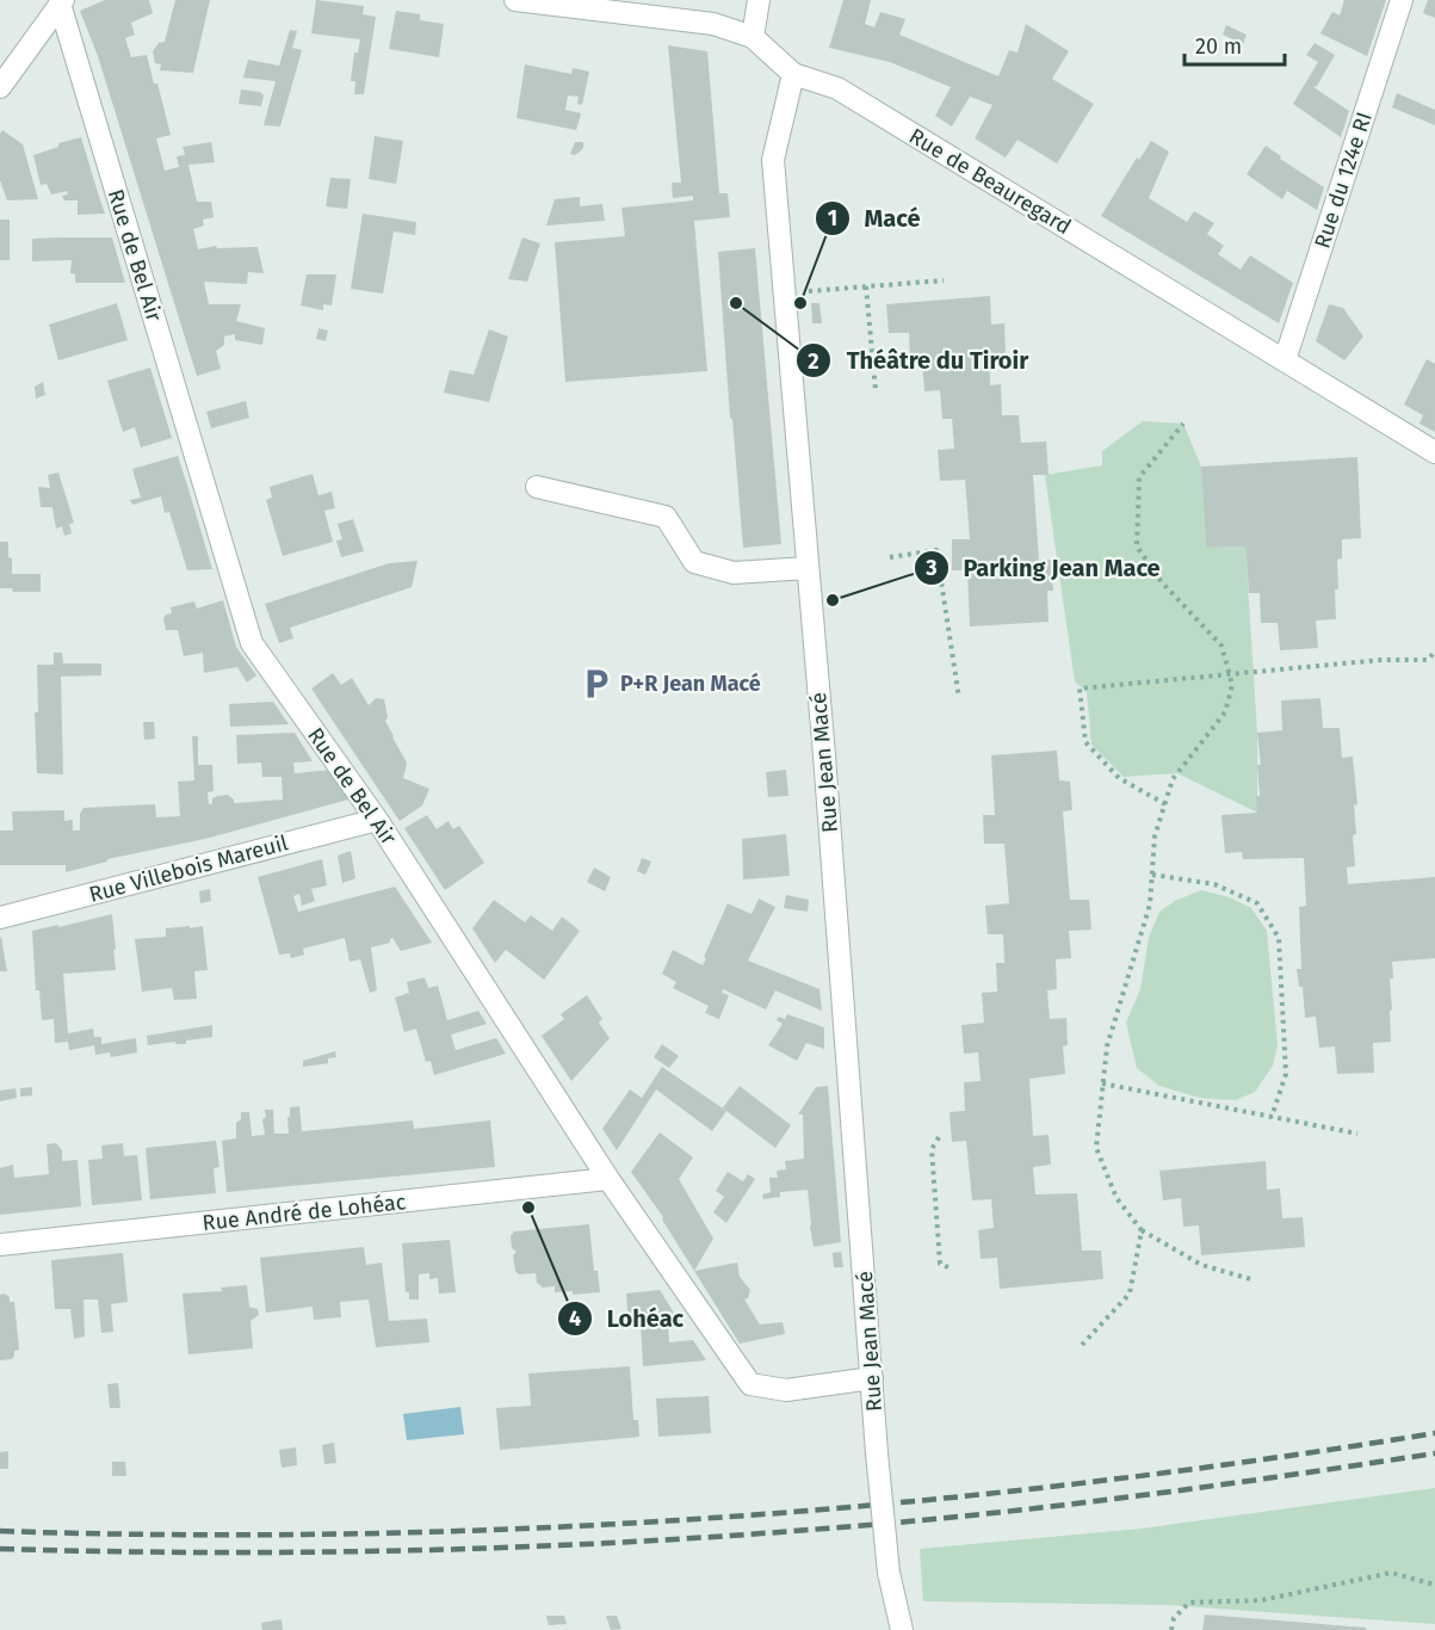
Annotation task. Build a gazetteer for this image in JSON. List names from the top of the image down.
{
  "streets": {
    "street": [
      "Rue du 124e RI",
      "Rue de Beauregard",
      "Rue de Bel Air",
      "Rue Jean Macé",
      "Rue Villebois Mareuil",
      "Rue André de Lohéac"
    ]
  },
  "crossings": [
    ["Rue du 124e RI", "Rue de Beauregard"],
    ["Rue de Beauregard", "Rue Jean Macé"],
    ["Rue de Bel Air", "Rue Jean Macé"],
    ["Rue de Bel Air", "Rue Villebois Mareuil"],
    ["Rue de Bel Air", "Rue André de Lohéac"]
  ],
  "places": {
    "other": [
      "Théâtre du Tiroir",
      "Macé",
      "Parking Jean Mace",
      "Lohéac"
    ],
    "parking": ["P+R Jean Macé"]
  },
  "scale_bar": "20 m"
}
